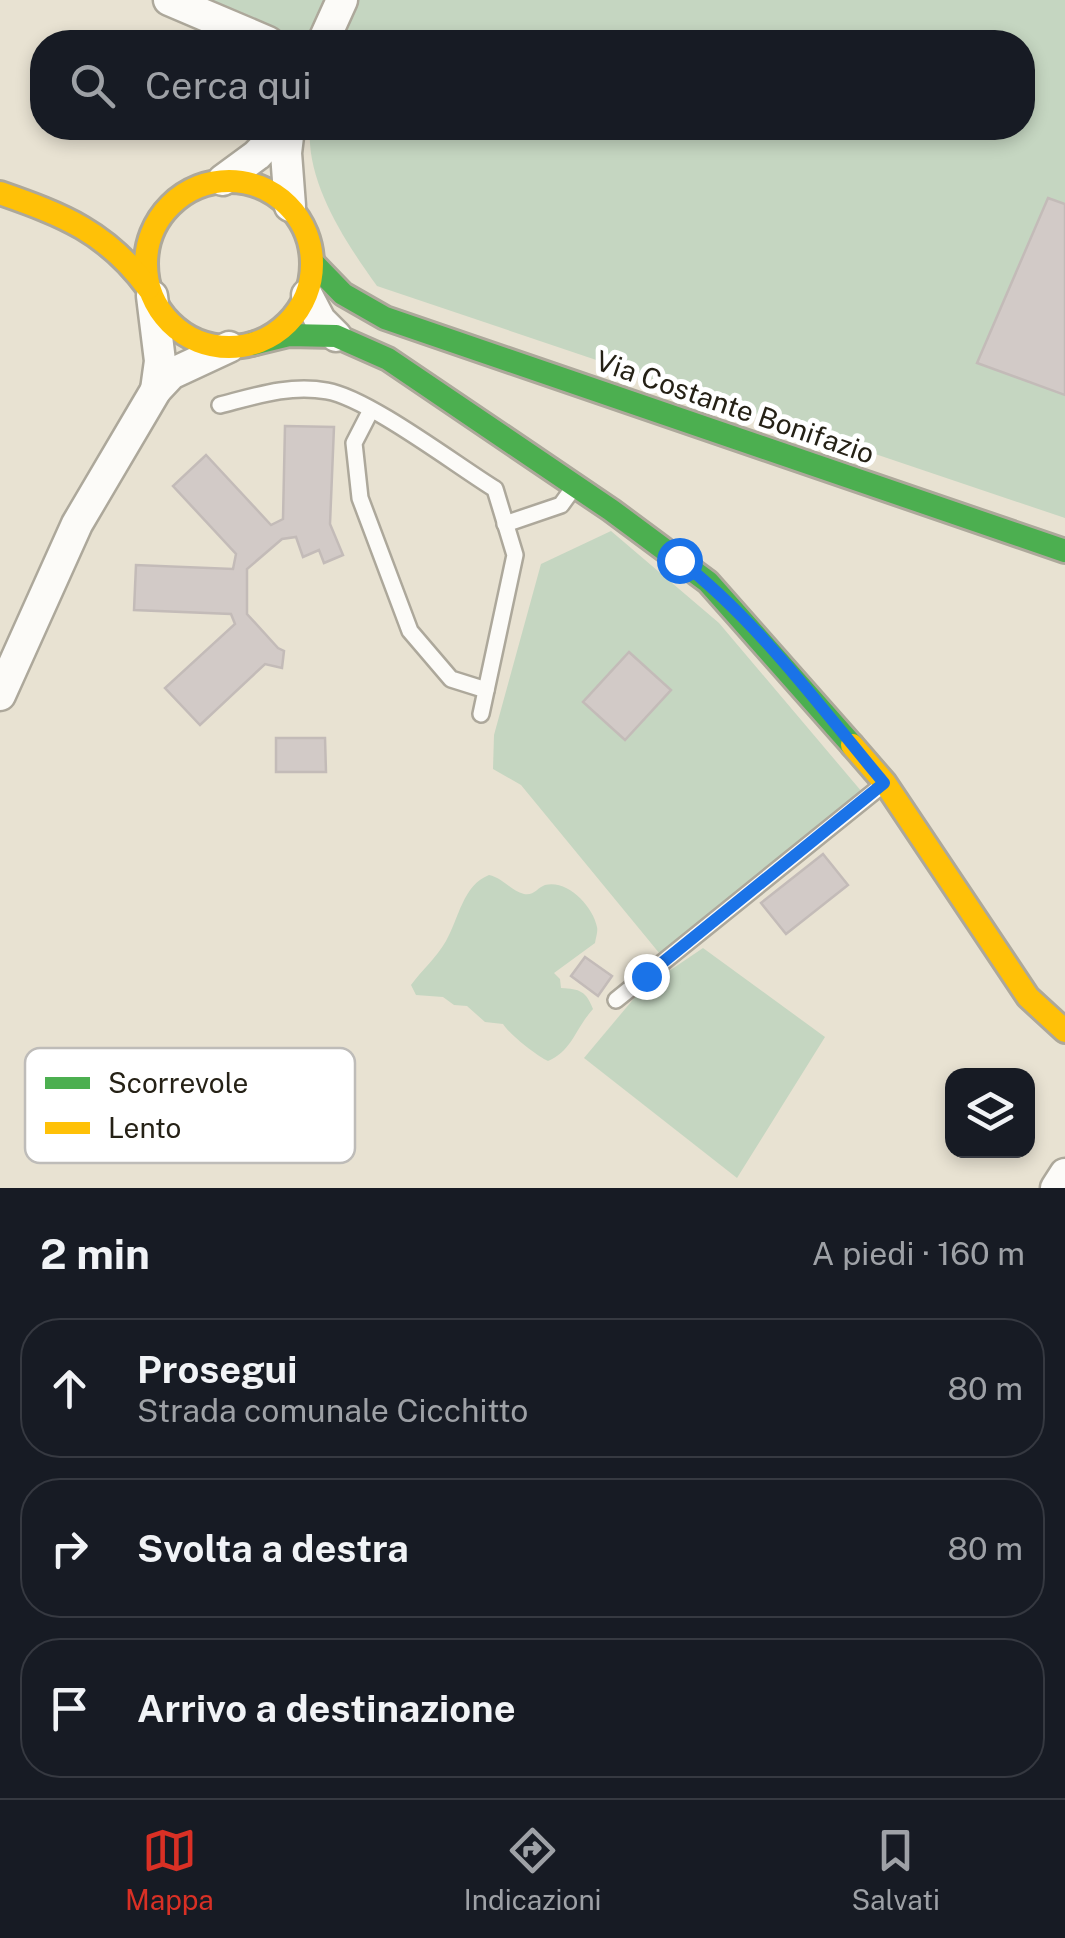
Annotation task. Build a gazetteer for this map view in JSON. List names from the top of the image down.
{
  "streets": {
    "main road": ["Via Costante Bonifazio"]
  },
  "legend": ["Scorrevole", "Lento"],
  "page": {
    "search": "Cerca qui",
    "heading": ["2 min", "A piedi · 160 m"],
    "list": [
      ["Prosegui", "Strada comunale Cicchitto", "80 m"],
      ["Svolta a destra", "80 m"],
      "Arrivo a destinazione"
    ],
    "nav": ["Mappa", "Indicazioni", "Salvati"]
  }
}
